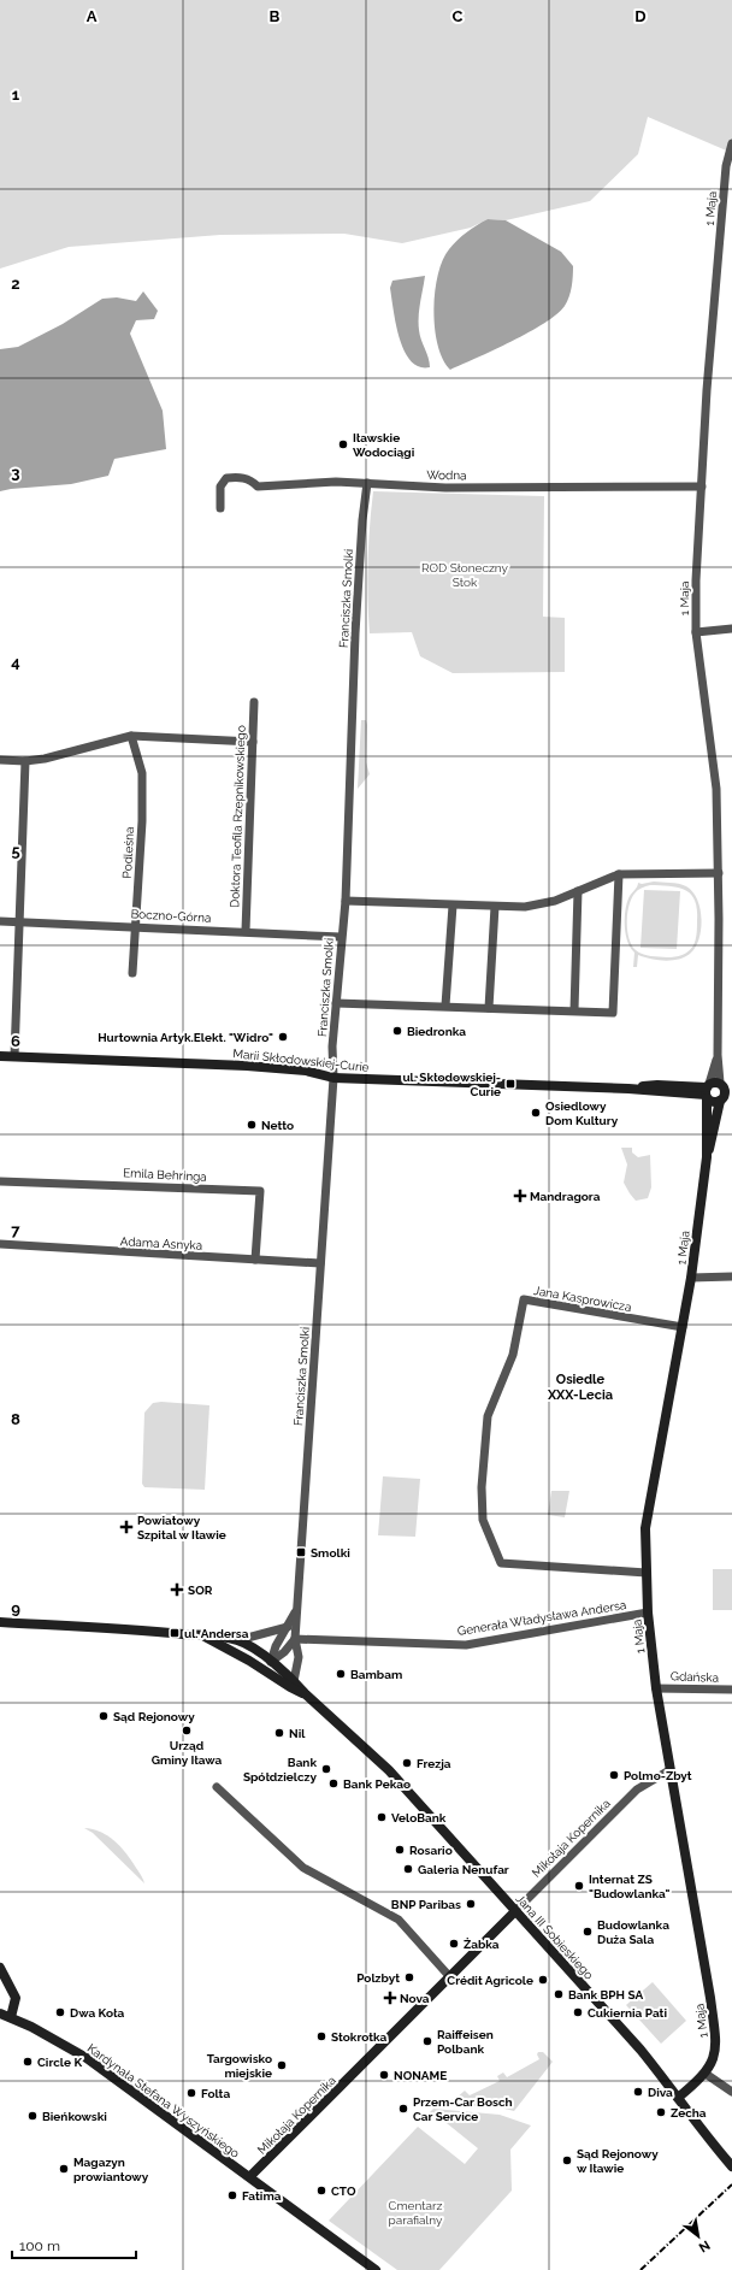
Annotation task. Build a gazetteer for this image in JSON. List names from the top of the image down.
{
  "streets": {
    "street": [
      "1 Maja",
      "Wodna",
      "Franciszka Smolki",
      "Doktora Teofila Rzepnikowskiego",
      "Podleśna",
      "Boczno-Górna",
      "Marii Skłodowskiej-Curie",
      "Emila Behringa",
      "Adama Asnyka",
      "Jana Kasprowicza",
      "Generała Władysława Andersa",
      "Gdańska",
      "Mikołaja Kopernika",
      "Jana III Sobieskiego",
      "Kardynała Stefana Wyszyńskiego"
    ]
  },
  "crossings": [
    ["1 Maja", "Wodna"],
    ["1 Maja", "Marii Skłodowskiej-Curie"],
    ["1 Maja", "Jana Kasprowicza"],
    ["1 Maja", "Generała Władysława Andersa"],
    ["1 Maja", "Gdańska"],
    ["1 Maja", "Mikołaja Kopernika"],
    ["1 Maja", "Jana III Sobieskiego"],
    ["Wodna", "Franciszka Smolki"],
    ["Franciszka Smolki", "Boczno-Górna"],
    ["Franciszka Smolki", "Marii Skłodowskiej-Curie"],
    ["Franciszka Smolki", "Adama Asnyka"],
    ["Franciszka Smolki", "Generała Władysława Andersa"],
    ["Franciszka Smolki", "Jana III Sobieskiego"],
    ["Doktora Teofila Rzepnikowskiego", "Boczno-Górna"],
    ["Podleśna", "Boczno-Górna"],
    ["Emila Behringa", "Adama Asnyka"],
    ["Mikołaja Kopernika", "Jana III Sobieskiego"],
    ["Mikołaja Kopernika", "Kardynała Stefana Wyszyńskiego"]
  ],
  "districts": ["Osiedle XXX-Lecia"],
  "parks": ["ROD Słoneczny Stok", "Cmentarz parafialny"],
  "places": {
    "other": [
      "Iławskie Wodociągi",
      "Biedronka",
      "Hurtownia Artyk.Elekt. \"Widro\"",
      "Osiedlowy Dom Kultury",
      "Netto",
      "Bambam",
      "Sąd Rejonowy",
      "Urząd Gminy Iława",
      "Nil",
      "Frezja",
      "Bank Spółdzielczy",
      "Polmo-Zbyt",
      "Bank Pekao",
      "VeloBank",
      "Rosario",
      "Galeria Nenufar",
      "Internat ZS \"Budowlanka\"",
      "BNP Paribas",
      "Budowlanka Duża Sala",
      "Żabka",
      "Polzbyt",
      "Crédit Agricole",
      "Bank BPH SA",
      "Dwa Koła",
      "Cukiernia Pati",
      "Stokrotka",
      "Raiffeisen Polbank",
      "Circle K",
      "Targowisko miejskie",
      "NONAME",
      "Diva",
      "Folta",
      "Przem-Car Bosch Car Service",
      "Zecha",
      "Bieńkowski",
      "Sąd Rejonowy w Iławie",
      "Magazyn prowiantowy",
      "CTO",
      "Fatima"
    ],
    "transit": ["ul. Skłodowskiej- Curie", "Smolki", "ul. Andersa"],
    "health": [
      "Mandragora",
      "Powiatowy Szpital w Iławie",
      "SOR",
      "Nova"
    ]
  },
  "scale_bar": "100 m",
  "north": "bottom right",
  "grid": {
    "columns": [
      "A",
      "B",
      "C",
      "D"
    ],
    "rows": [
      "1",
      "2",
      "3",
      "4",
      "5",
      "6",
      "7",
      "8",
      "9"
    ]
  }
}
